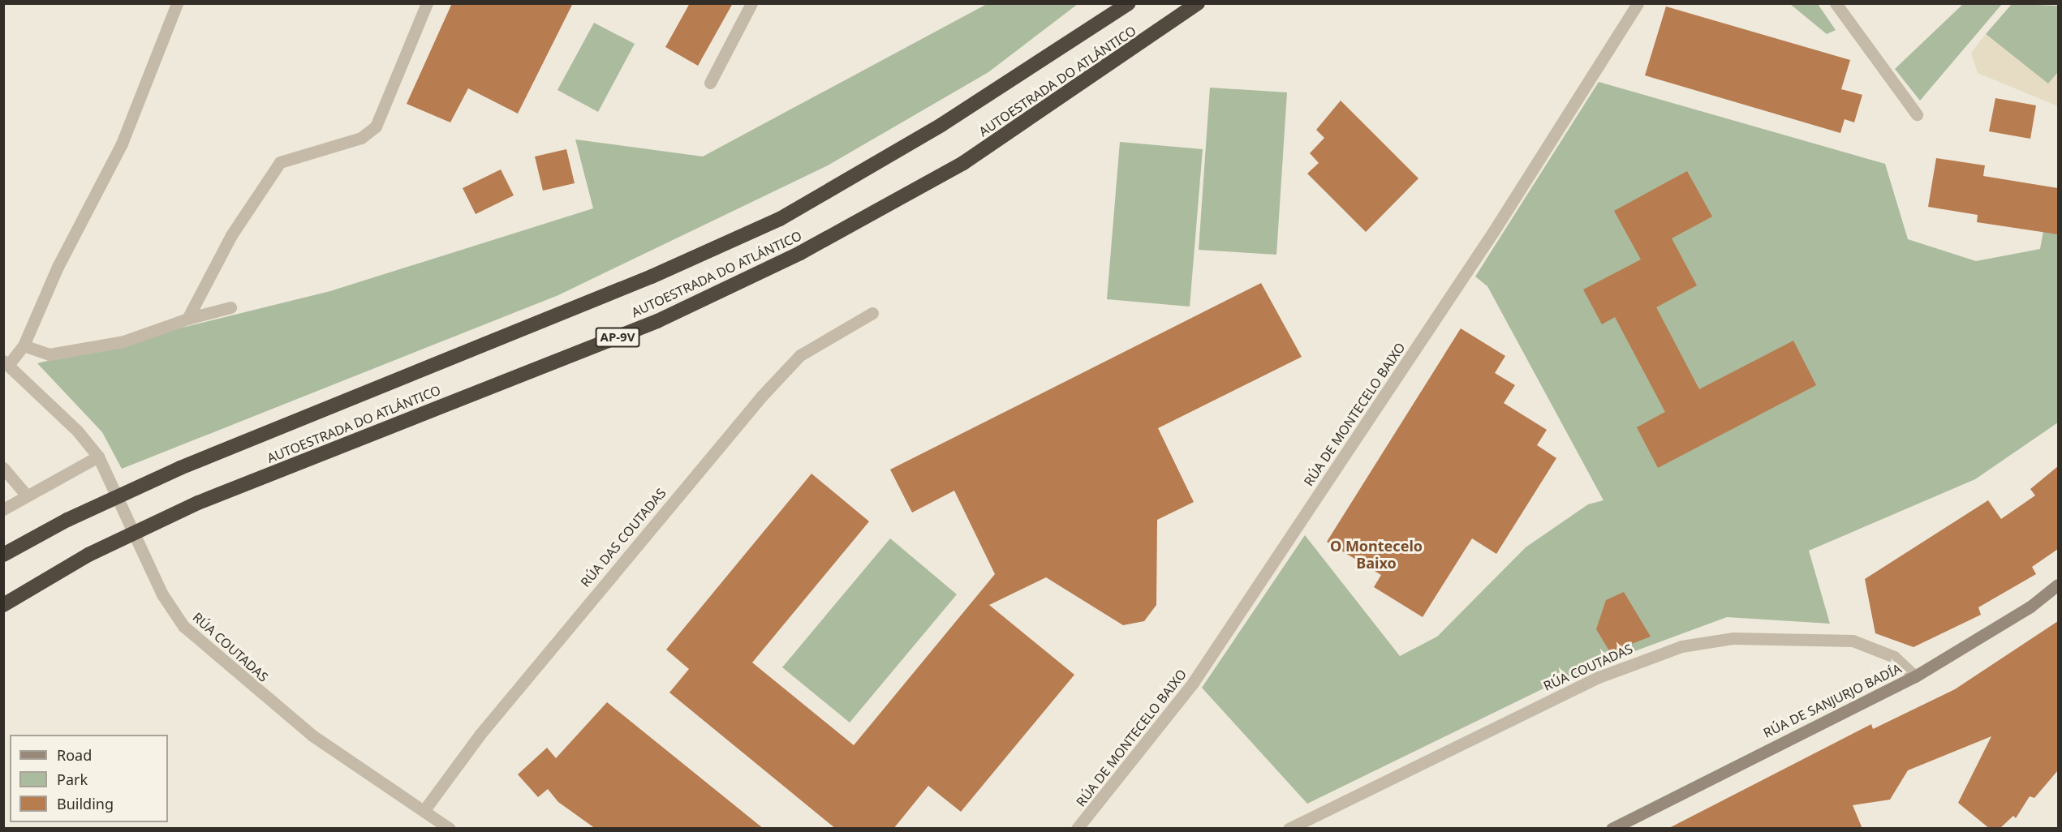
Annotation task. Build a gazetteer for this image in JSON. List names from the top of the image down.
{
  "streets": {
    "highway": ["AUTOESTRADA DO ATLÁNTICO", "AP-9V"],
    "main road": ["RÚA DE SANJURJO BADÍA"],
    "street": ["RÚA DE MONTECELO BAIXO", "RÚA DAS COUTADAS", "RÚA COUTADAS"]
  },
  "crossings": [
    ["RÚA DAS COUTADAS", "RÚA COUTADAS"],
    ["RÚA COUTADAS", "RÚA DE SANJURJO BADÍA"]
  ],
  "districts": ["O Montecelo Baixo"],
  "legend": ["Road", "Park", "Building"]
}
